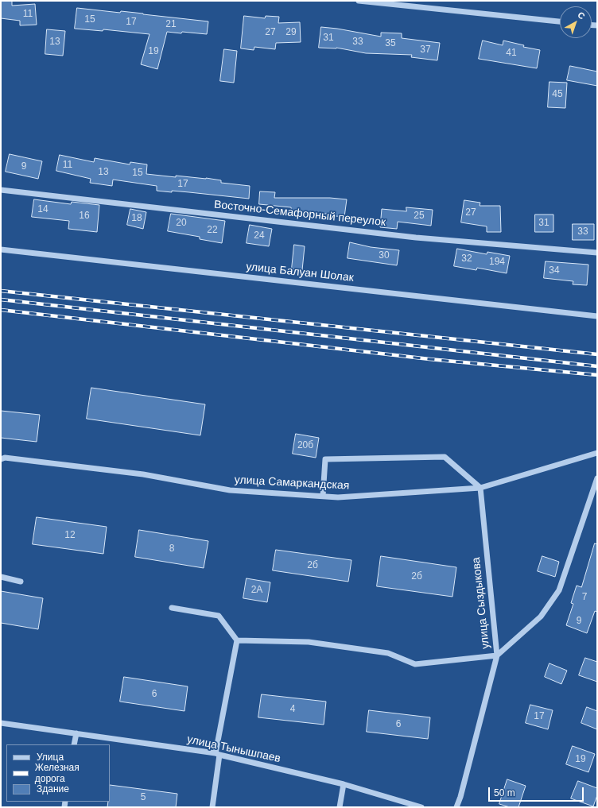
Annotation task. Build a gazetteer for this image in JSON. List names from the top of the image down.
{
  "streets": {
    "street": [
      "Восточно-Семафорный переулок",
      "улица Балуан Шолак",
      "улица Самаркандская",
      "улица Сыздыкова",
      "улица Тынышпаев"
    ]
  },
  "crossings": [
    ["улица Самаркандская", "улица Сыздыкова"]
  ],
  "house_numbers": [
    "11",
    "15",
    "17",
    "21",
    "27",
    "29",
    "31",
    "13",
    "33",
    "35",
    "37",
    "19",
    "41",
    "45",
    "11",
    "9",
    "13",
    "15",
    "17",
    "14",
    "27",
    "16",
    "25",
    "18",
    "20",
    "31",
    "22",
    "33",
    "24",
    "30",
    "32",
    "194",
    "34",
    "20б",
    "12",
    "8",
    "2б",
    "2б",
    "2А",
    "7",
    "9",
    "6",
    "4",
    "17",
    "6",
    "19",
    "5"
  ],
  "legend": ["Улица", "Железная дорога", "Здание"],
  "scale_bar": "50 m",
  "north": "top right"
}
